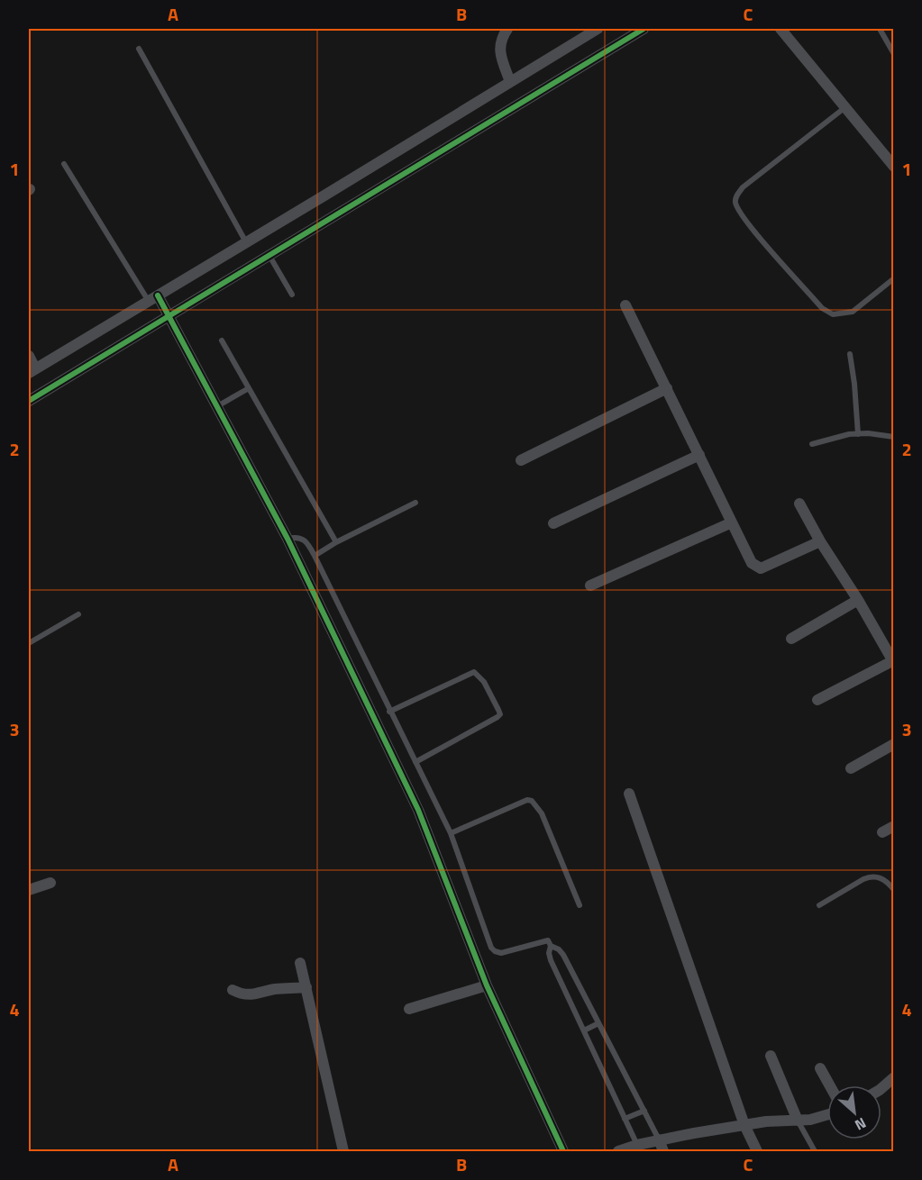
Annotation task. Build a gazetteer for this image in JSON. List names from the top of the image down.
{
  "north": "bottom right",
  "grid": {
    "columns": ["A", "B", "C"],
    "rows": [
      "1",
      "2",
      "3",
      "4"
    ]
  }
}
